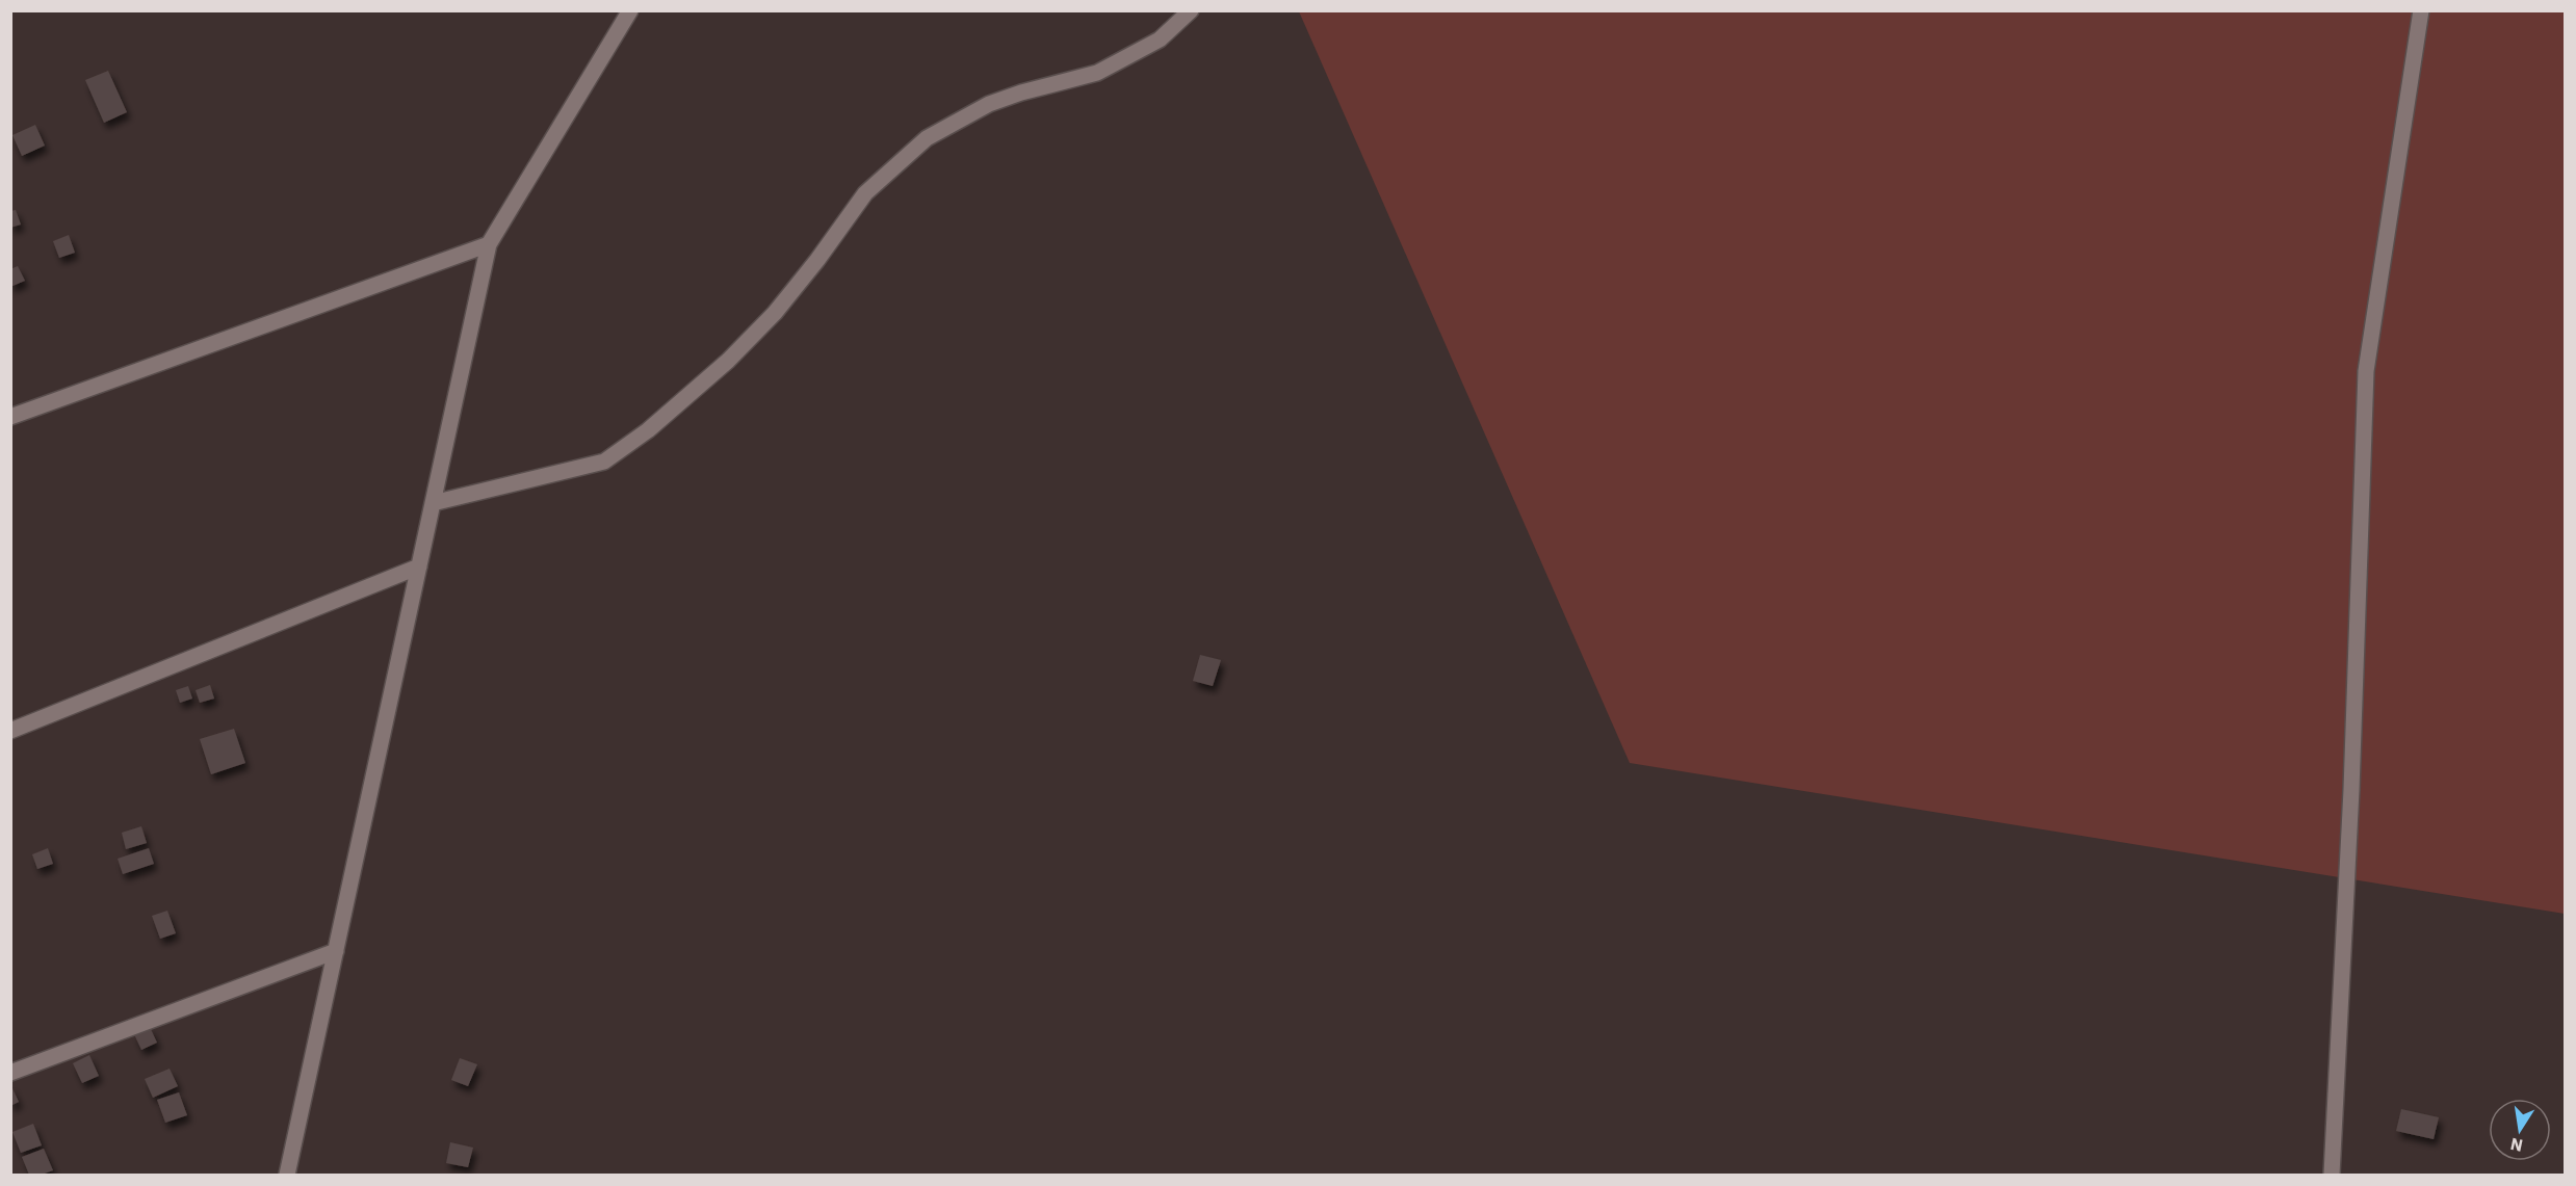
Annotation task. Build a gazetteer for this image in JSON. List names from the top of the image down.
{
  "north": "bottom"
}
